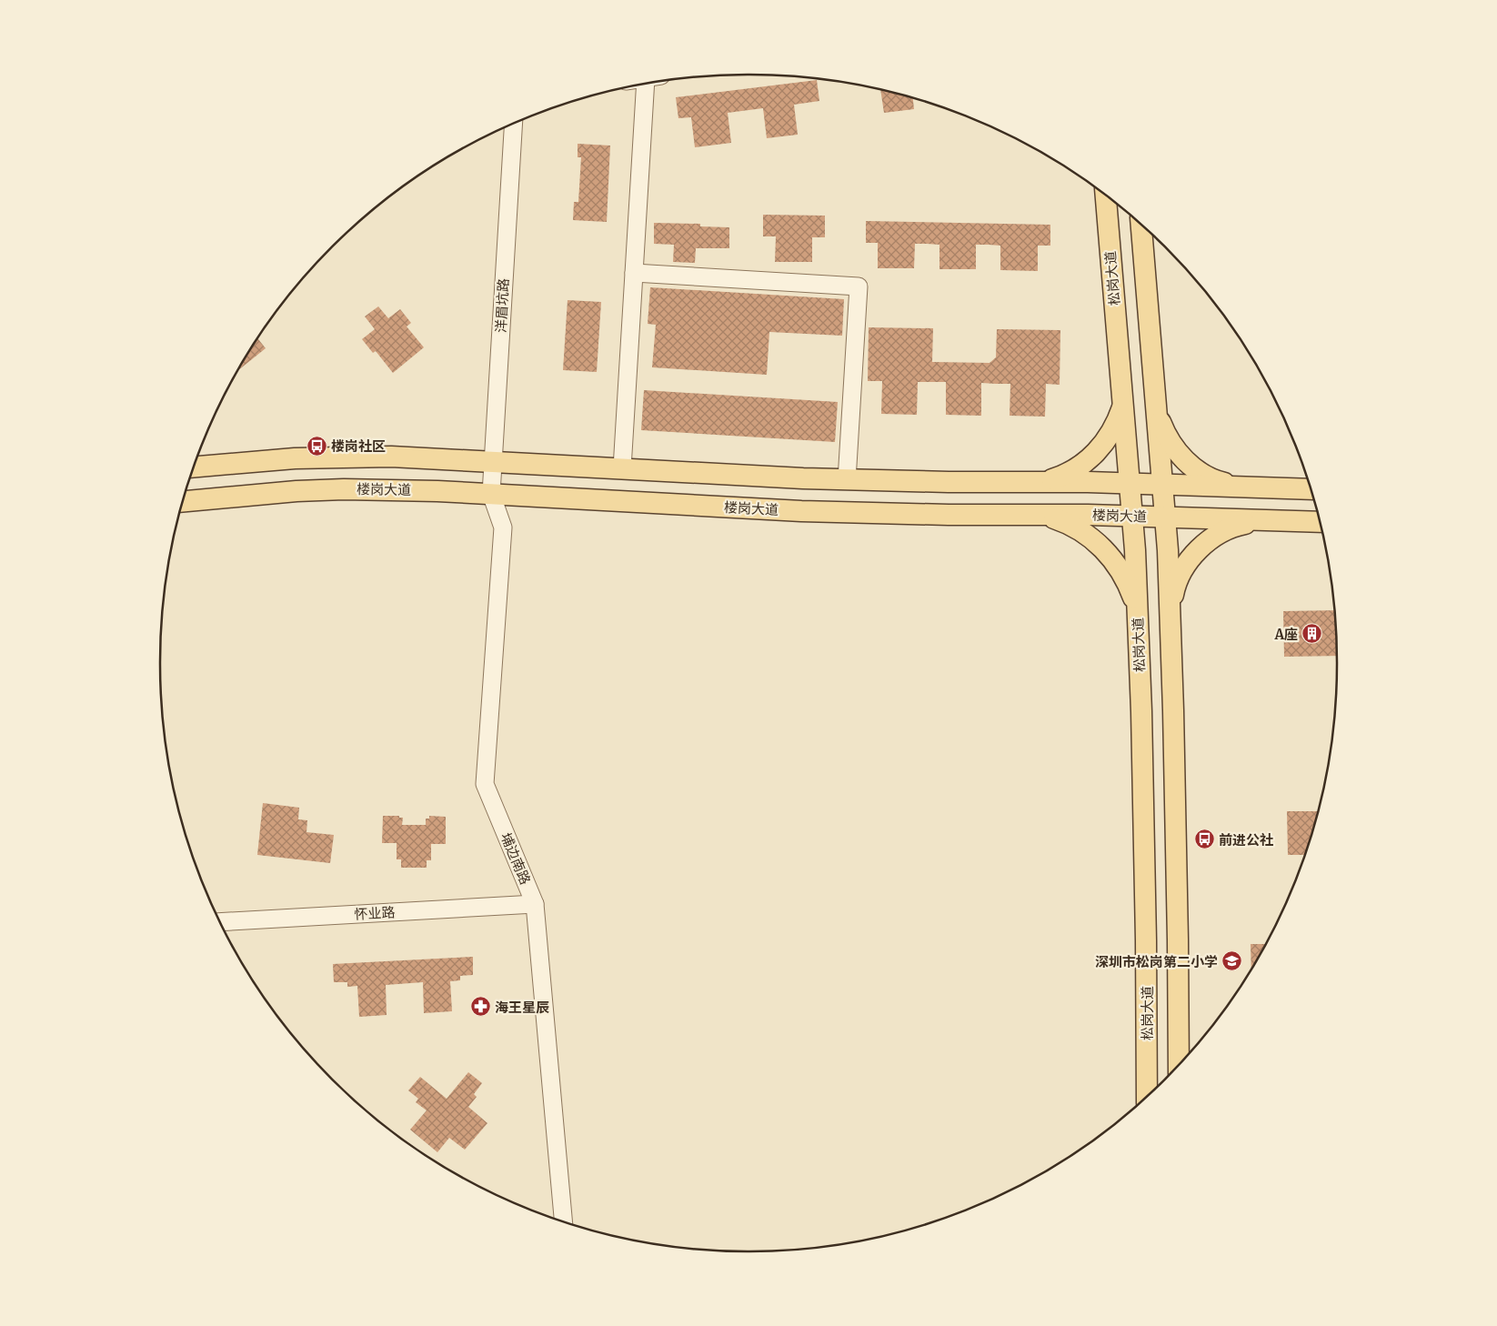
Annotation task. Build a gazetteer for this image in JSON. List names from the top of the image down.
{
  "streets": {
    "main road": ["松岗大道", "楼岗大道"],
    "street": ["洋眉坑路", "埔边南路", "怀业路"]
  },
  "crossings": [
    ["松岗大道", "楼岗大道"],
    ["洋眉坑路", "楼岗大道"],
    ["洋眉坑路", "埔边南路"],
    ["楼岗大道", "埔边南路"],
    ["埔边南路", "怀业路"]
  ],
  "places": {
    "bus stop": ["楼岗社区", "前进公社"],
    "building": ["A座"],
    "school or university": ["深圳市松岗第二小学"],
    "pharmacy": ["海王星辰"]
  }
}
